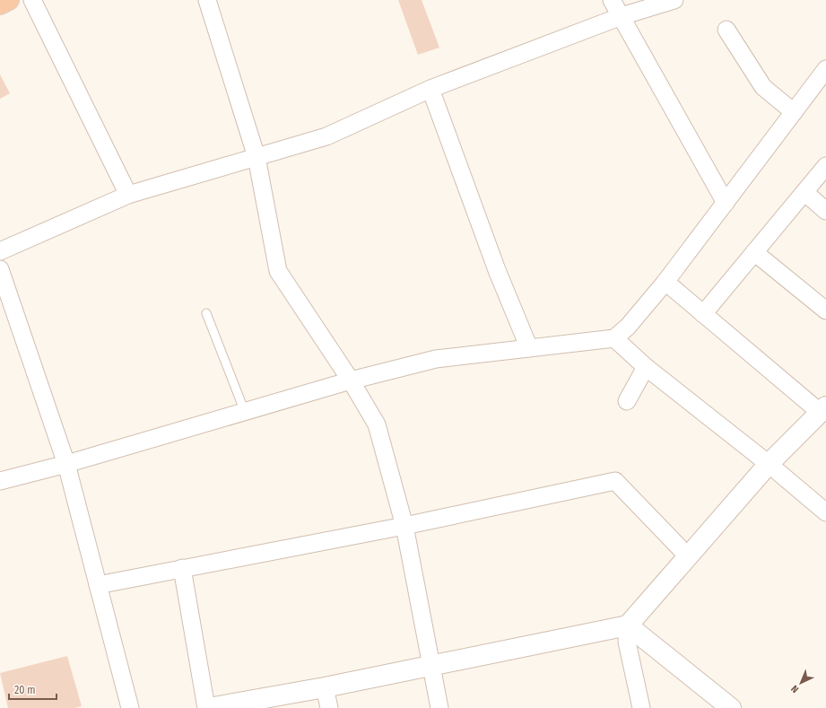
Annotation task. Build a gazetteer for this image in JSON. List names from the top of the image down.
{
  "scale_bar": "20 m",
  "north": "bottom left"
}
